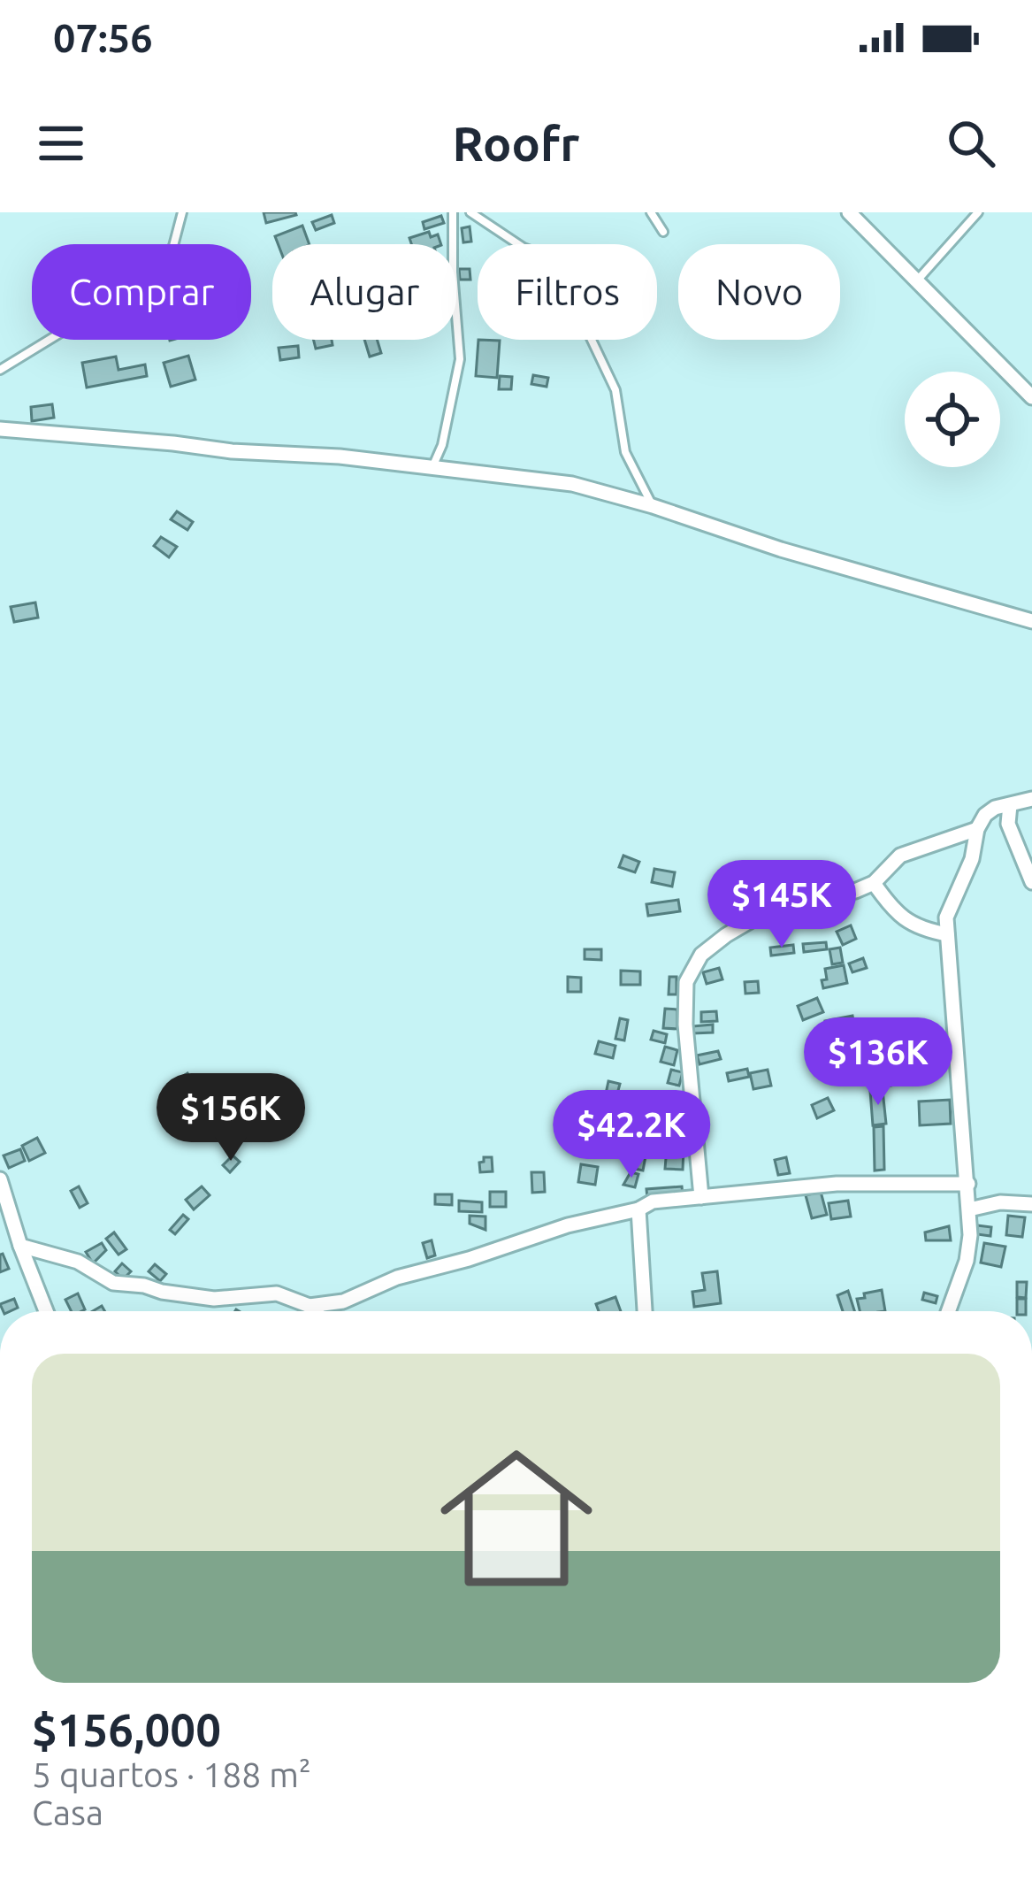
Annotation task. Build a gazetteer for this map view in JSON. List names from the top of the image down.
{
  "page": {
    "status": "07:56",
    "header": "Roofr",
    "chip": [
      "Comprar",
      "Alugar",
      "Filtros",
      "Novo"
    ],
    "price": [
      "$145K",
      "$136K",
      "$156K",
      "$42.2K"
    ],
    "list": [
      {
        "name": "$156,000",
        "note": "5 quartos · 188 m² · Casa"
      }
    ]
  }
}
